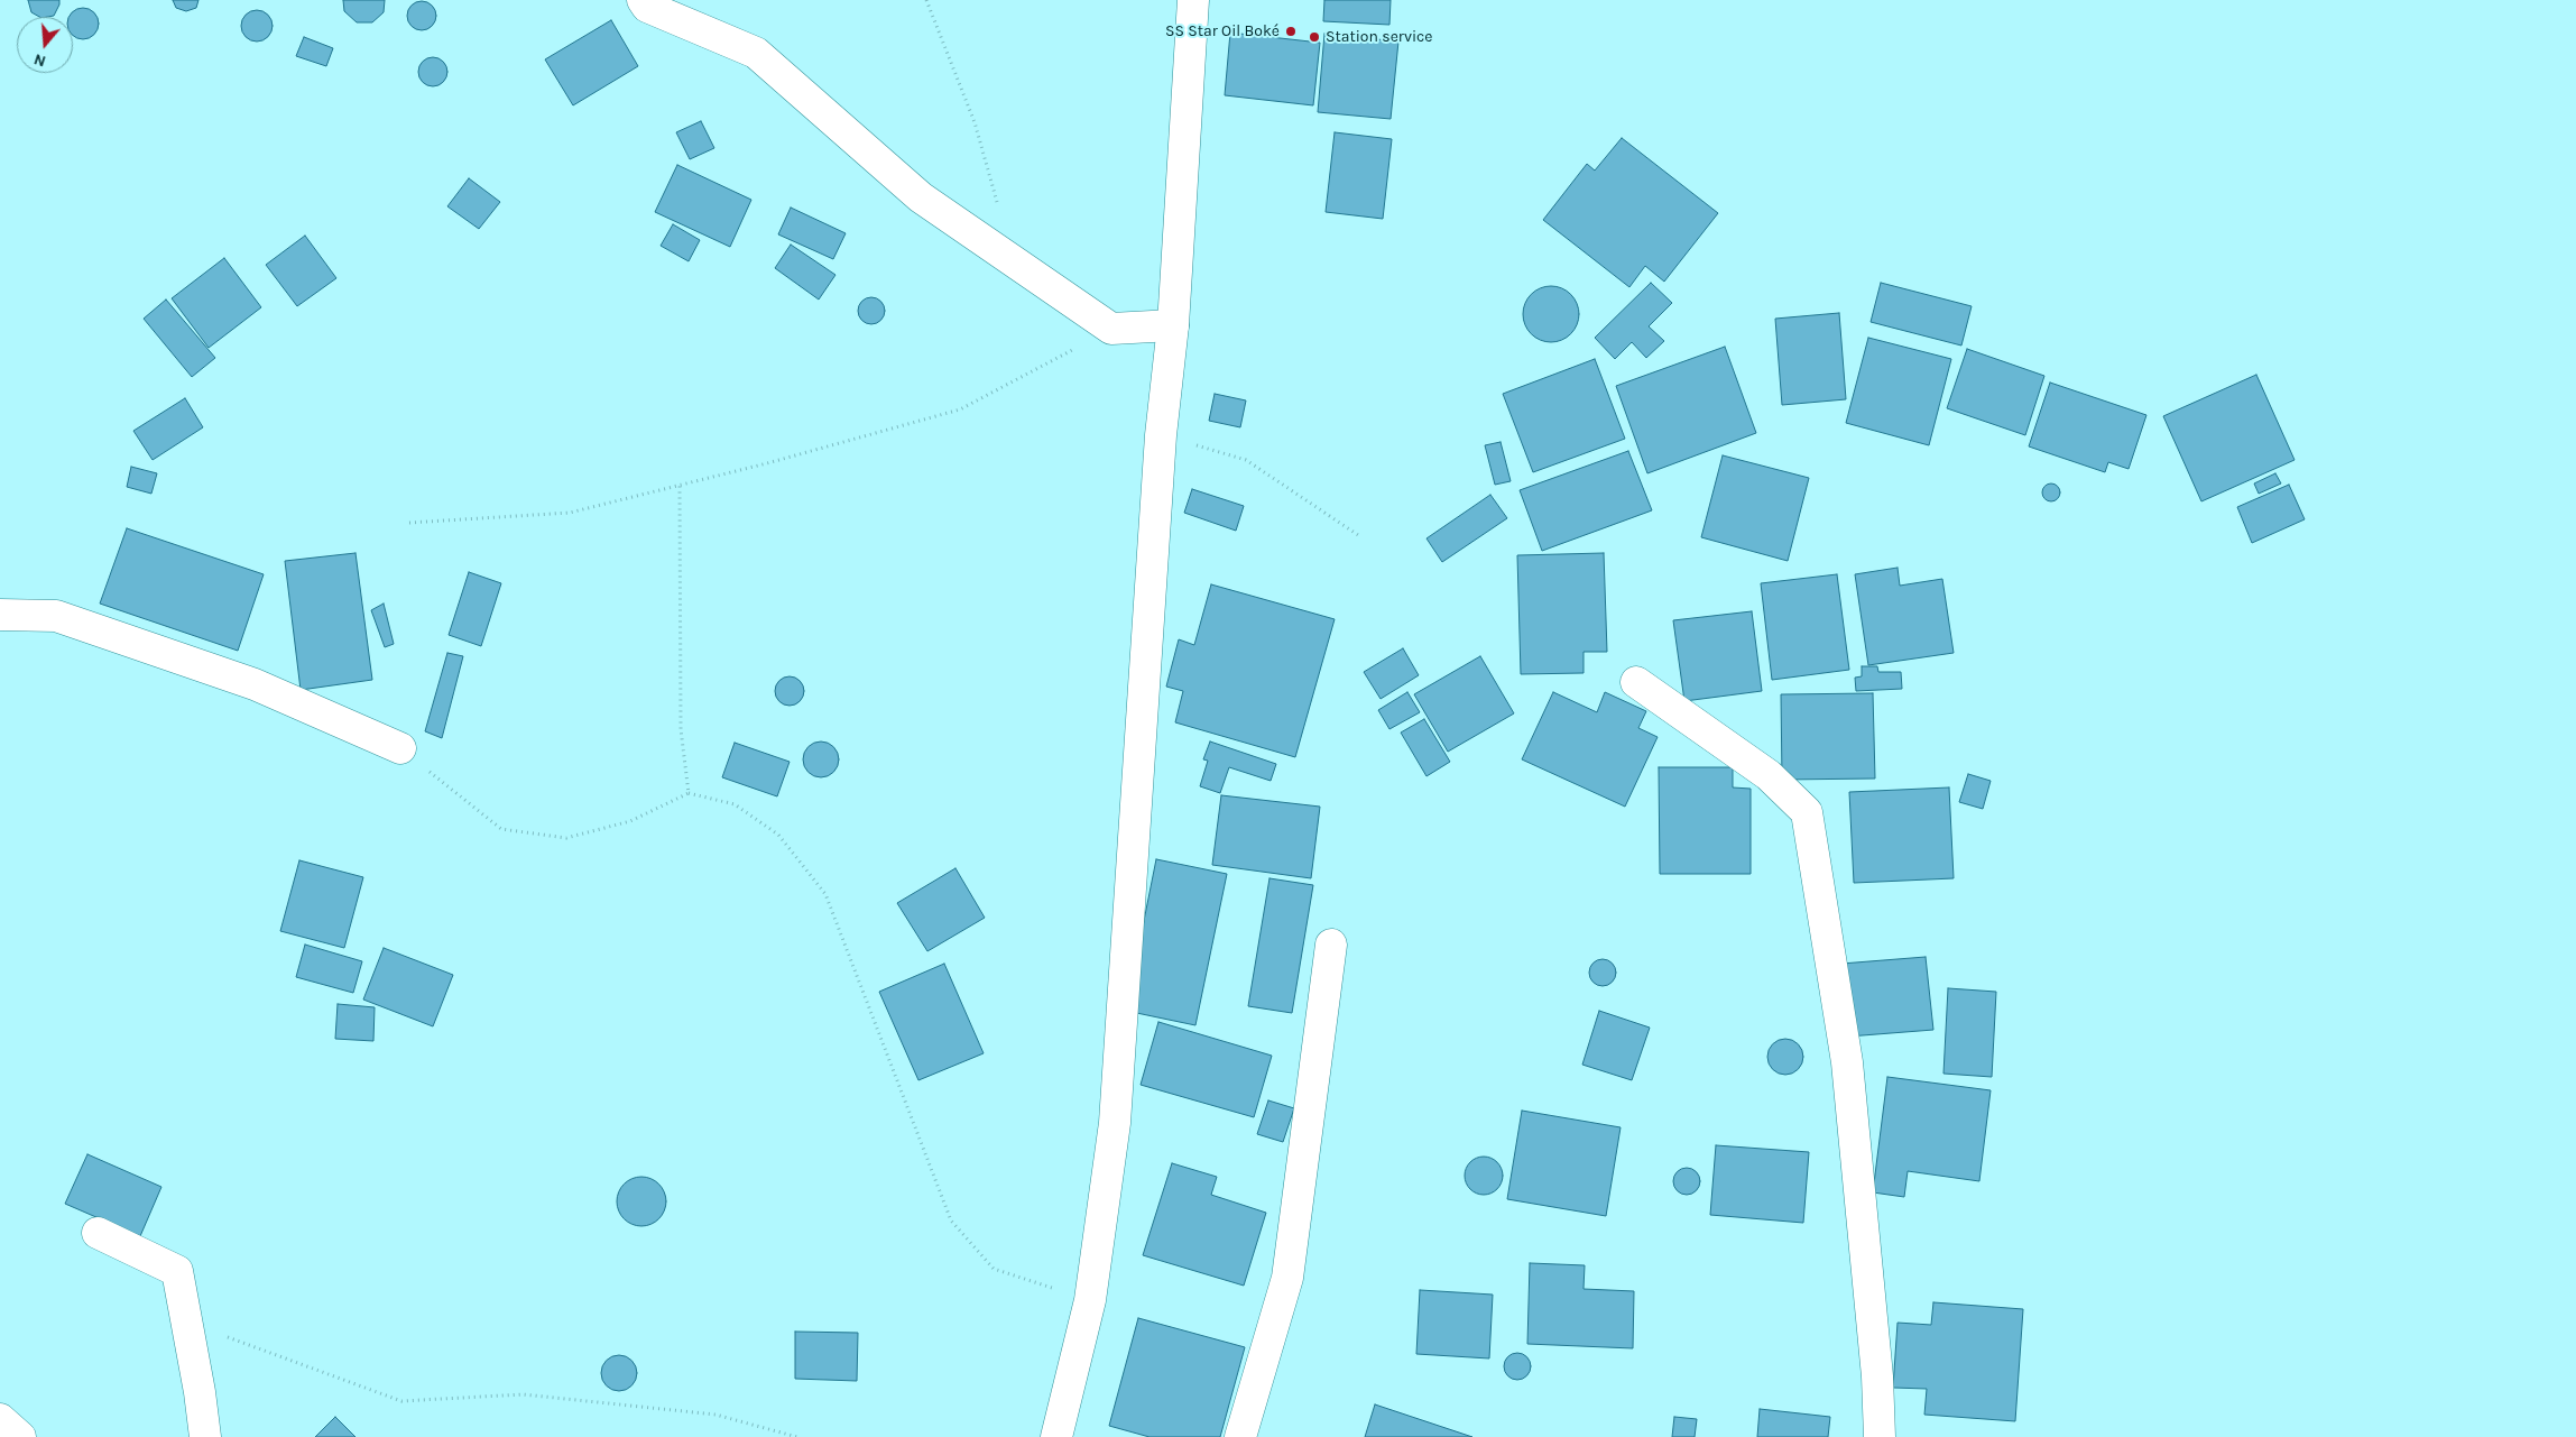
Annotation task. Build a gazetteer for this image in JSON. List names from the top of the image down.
{
  "places": ["SS Star Oil Boké", "Station service"],
  "north": "bottom"
}
